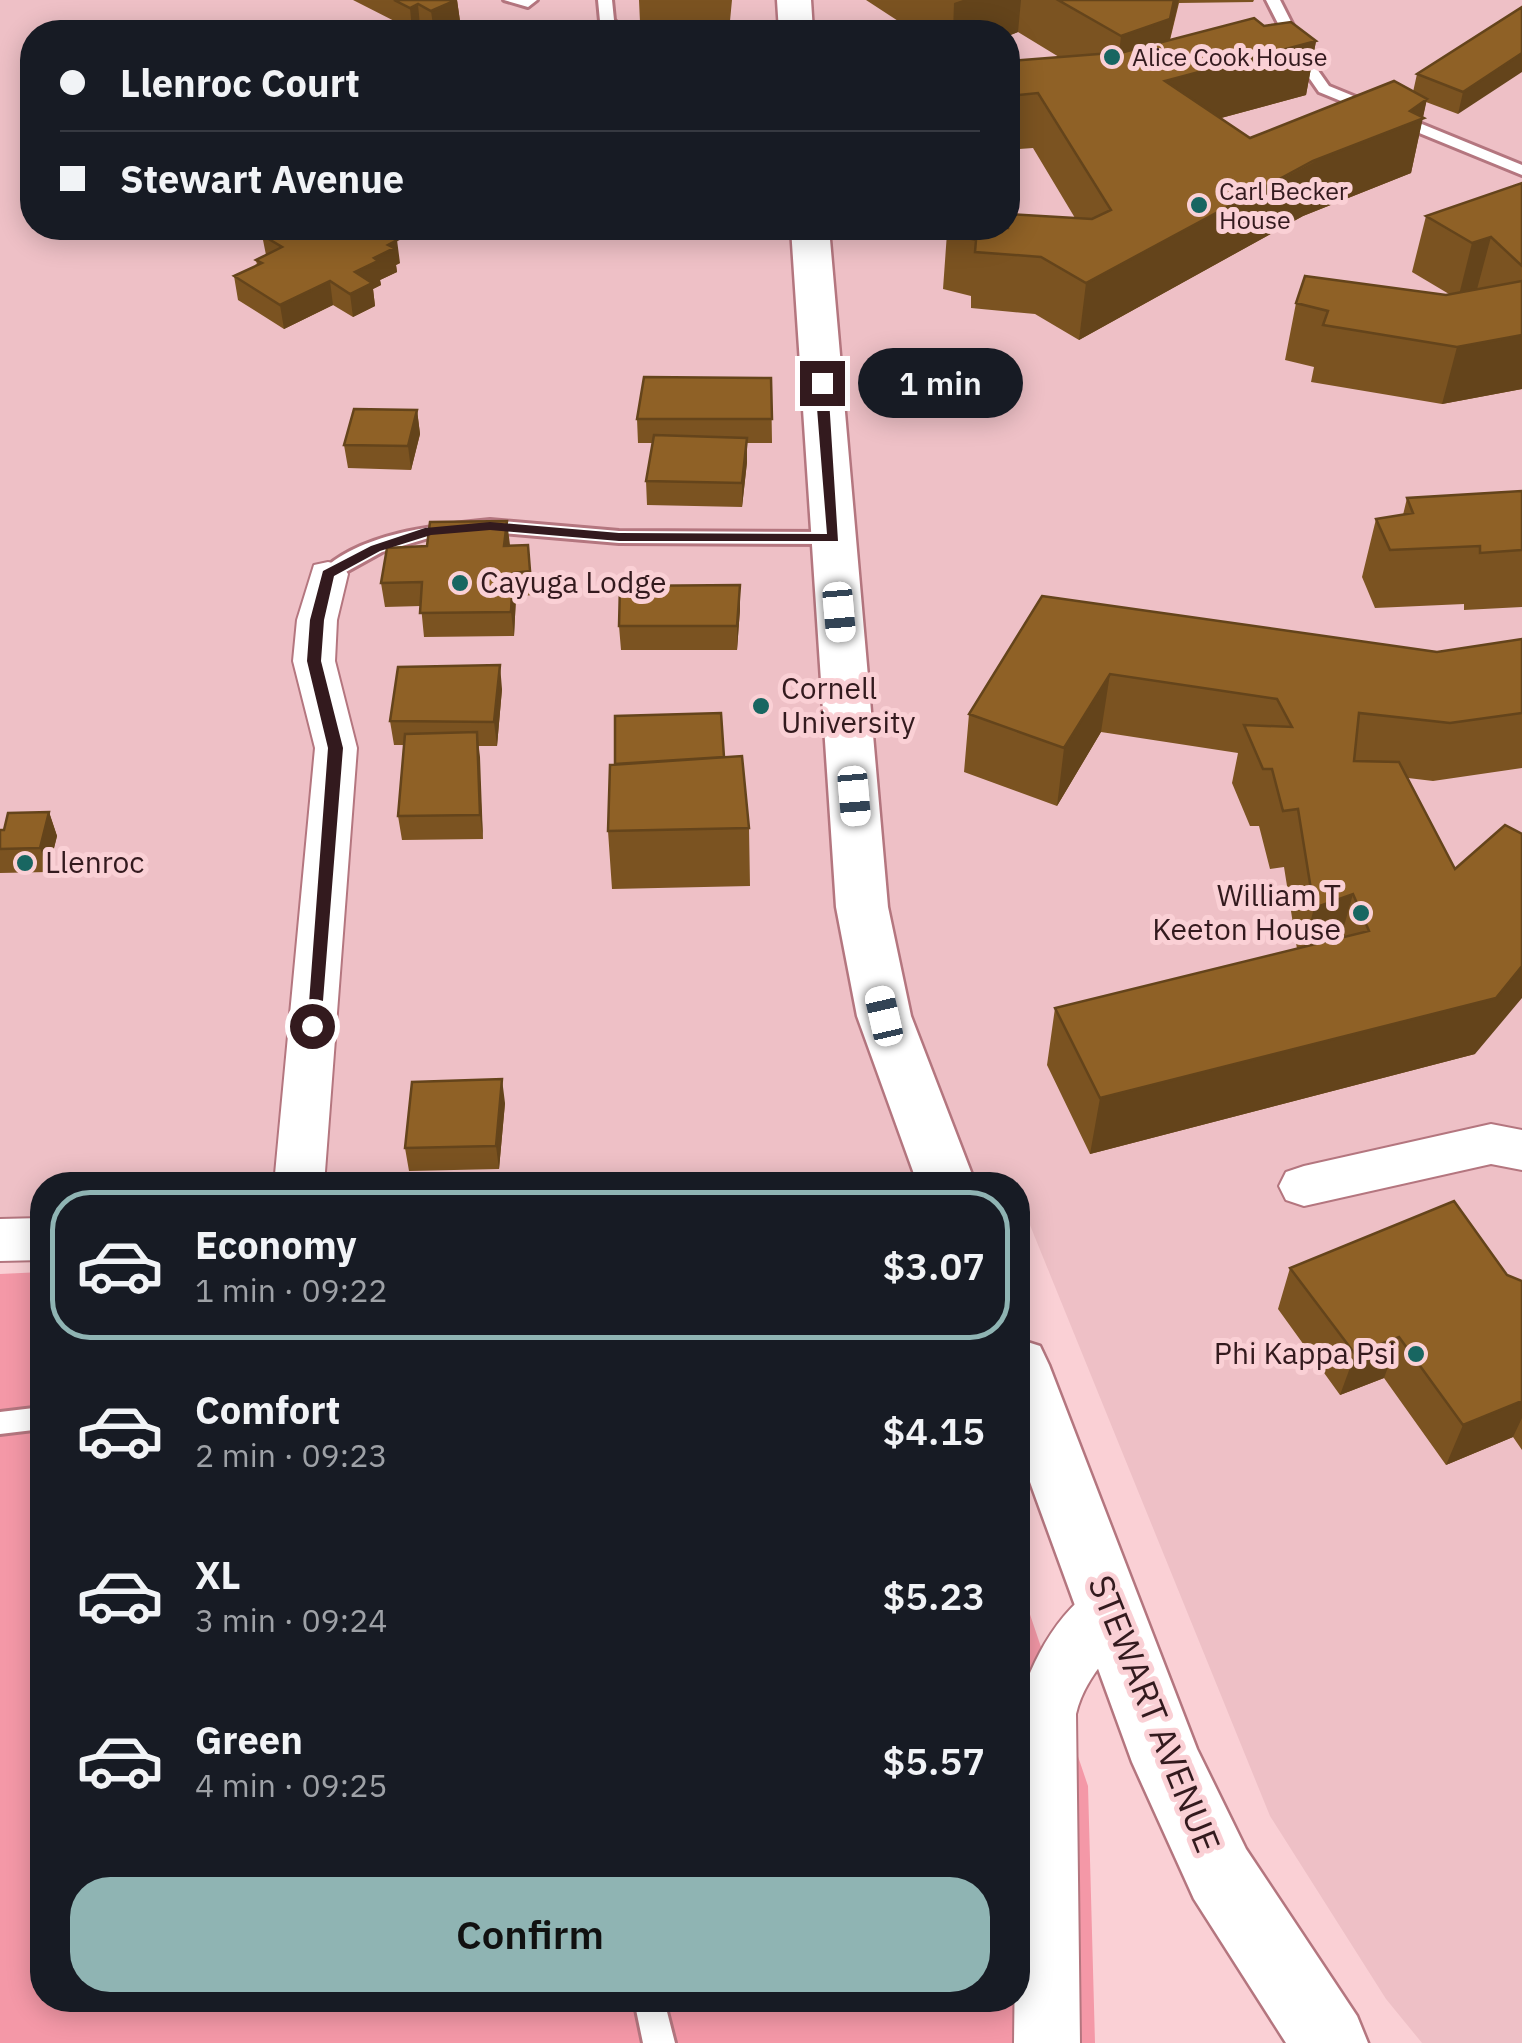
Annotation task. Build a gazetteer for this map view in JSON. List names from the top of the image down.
{
  "streets": {
    "street": ["STEWART AVENUE"]
  },
  "places": [
    "Alice Cook House",
    "Carl Becker House",
    "Cayuga Lodge",
    "Cornell University",
    "Llenroc",
    "William T Keeton House",
    "Phi Kappa Psi"
  ],
  "page": {
    "banner": ["Llenroc Court", "Stewart Avenue"],
    "bubble": "1 min",
    "list": [
      {
        "name": "Economy",
        "note": "1 min · 09:22",
        "value": "$3.07"
      },
      {
        "name": "Comfort",
        "note": "2 min · 09:23",
        "value": "$4.15"
      },
      {
        "name": "XL",
        "note": "3 min · 09:24",
        "value": "$5.23"
      },
      {
        "name": "Green",
        "note": "4 min · 09:25",
        "value": "$5.57"
      }
    ],
    "buttons": "Confirm"
  }
}
